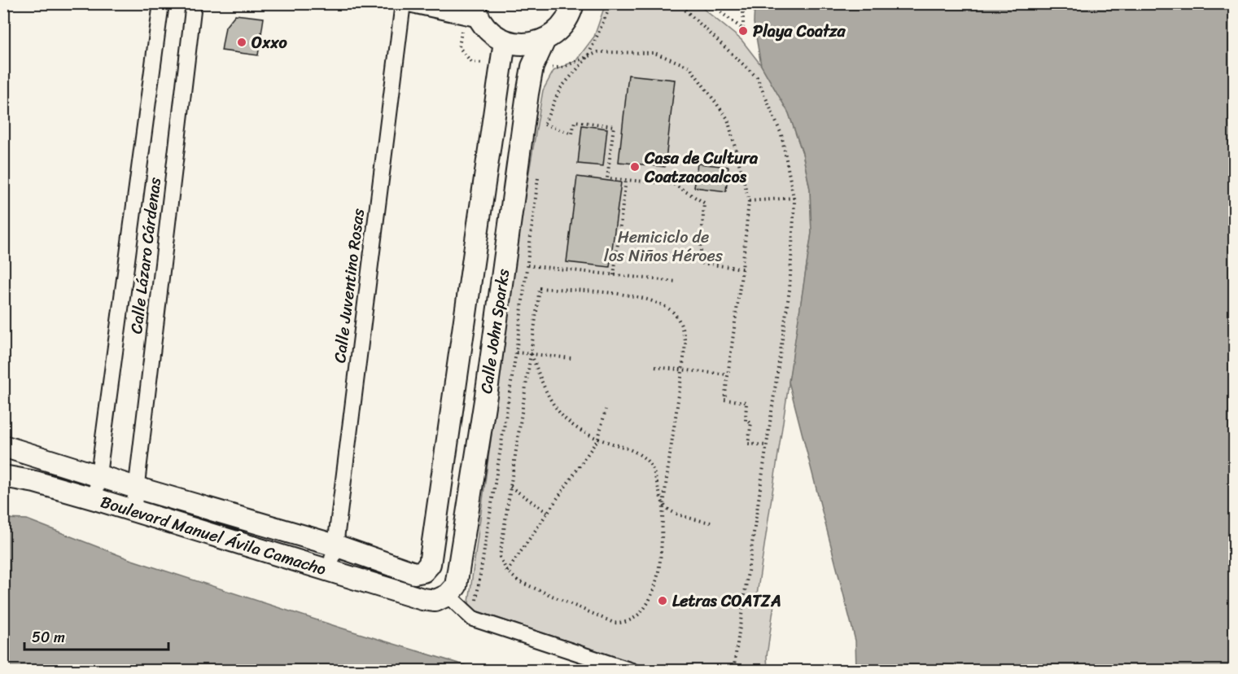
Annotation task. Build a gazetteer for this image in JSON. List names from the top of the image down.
{
  "streets": {
    "main road": ["Calle John Sparks", "Boulevard Manuel Ávila Camacho"],
    "street": ["Calle Lázaro Cárdenas", "Calle Juventino Rosas"]
  },
  "crossings": [
    ["Calle Lázaro Cárdenas", "Boulevard Manuel Ávila Camacho"],
    ["Calle Juventino Rosas", "Boulevard Manuel Ávila Camacho"],
    ["Calle John Sparks", "Boulevard Manuel Ávila Camacho"]
  ],
  "parks": ["Hemiciclo de los Niños Héroes"],
  "places": [
    "Playa Coatza",
    "Oxxo",
    "Casa de Cultura Coatzacoalcos",
    "Letras COATZA"
  ],
  "scale_bar": "50 m"
}
